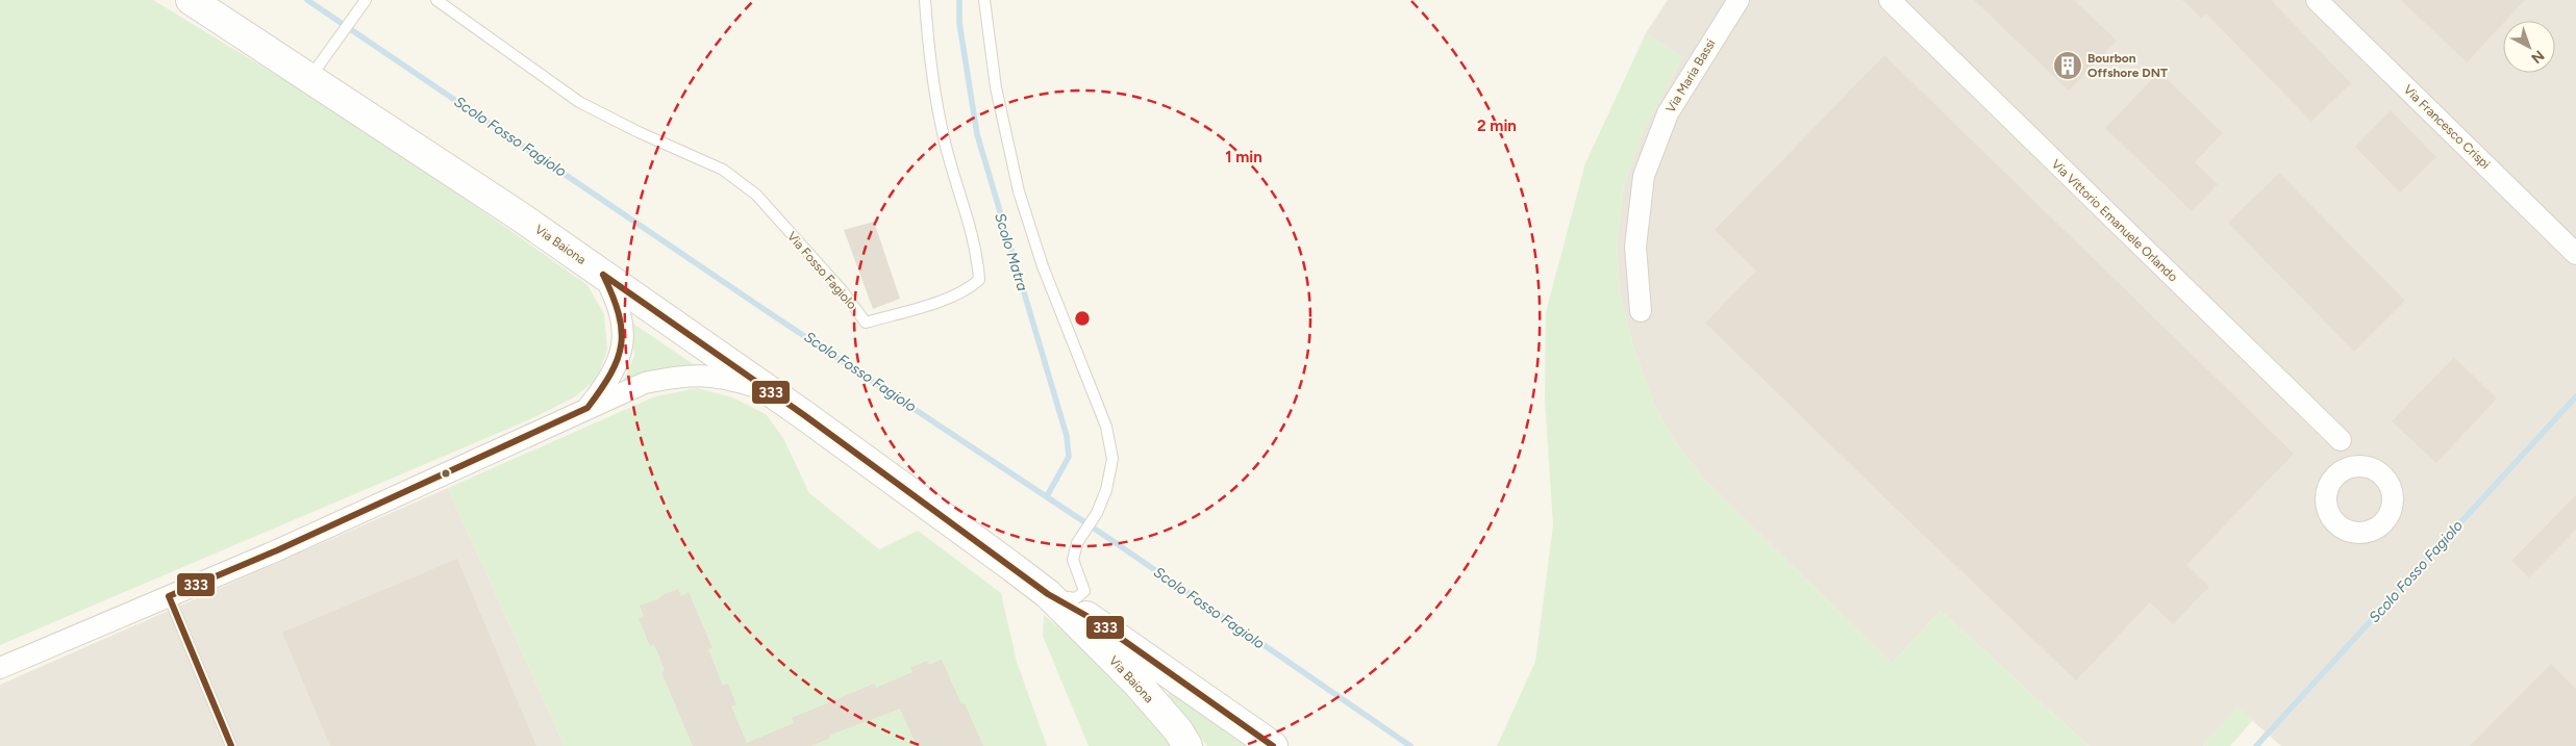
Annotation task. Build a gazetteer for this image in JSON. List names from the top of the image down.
{
  "streets": {
    "main road": ["Via Baiona"],
    "street": ["Via Maria Bassi", "Via Francesco Crispi", "Via Vittorio Emanuele Orlando"],
    "lane": ["Via Fosso Fagiolo"]
  },
  "water": ["Scolo Fosso Fagiolo", "Scolo Matra"],
  "places": {
    "building": ["Bourbon Offshore DNT"]
  },
  "lines": ["transit line 333"],
  "north": "bottom right",
  "rings": ["2 min", "1 min"]
}
